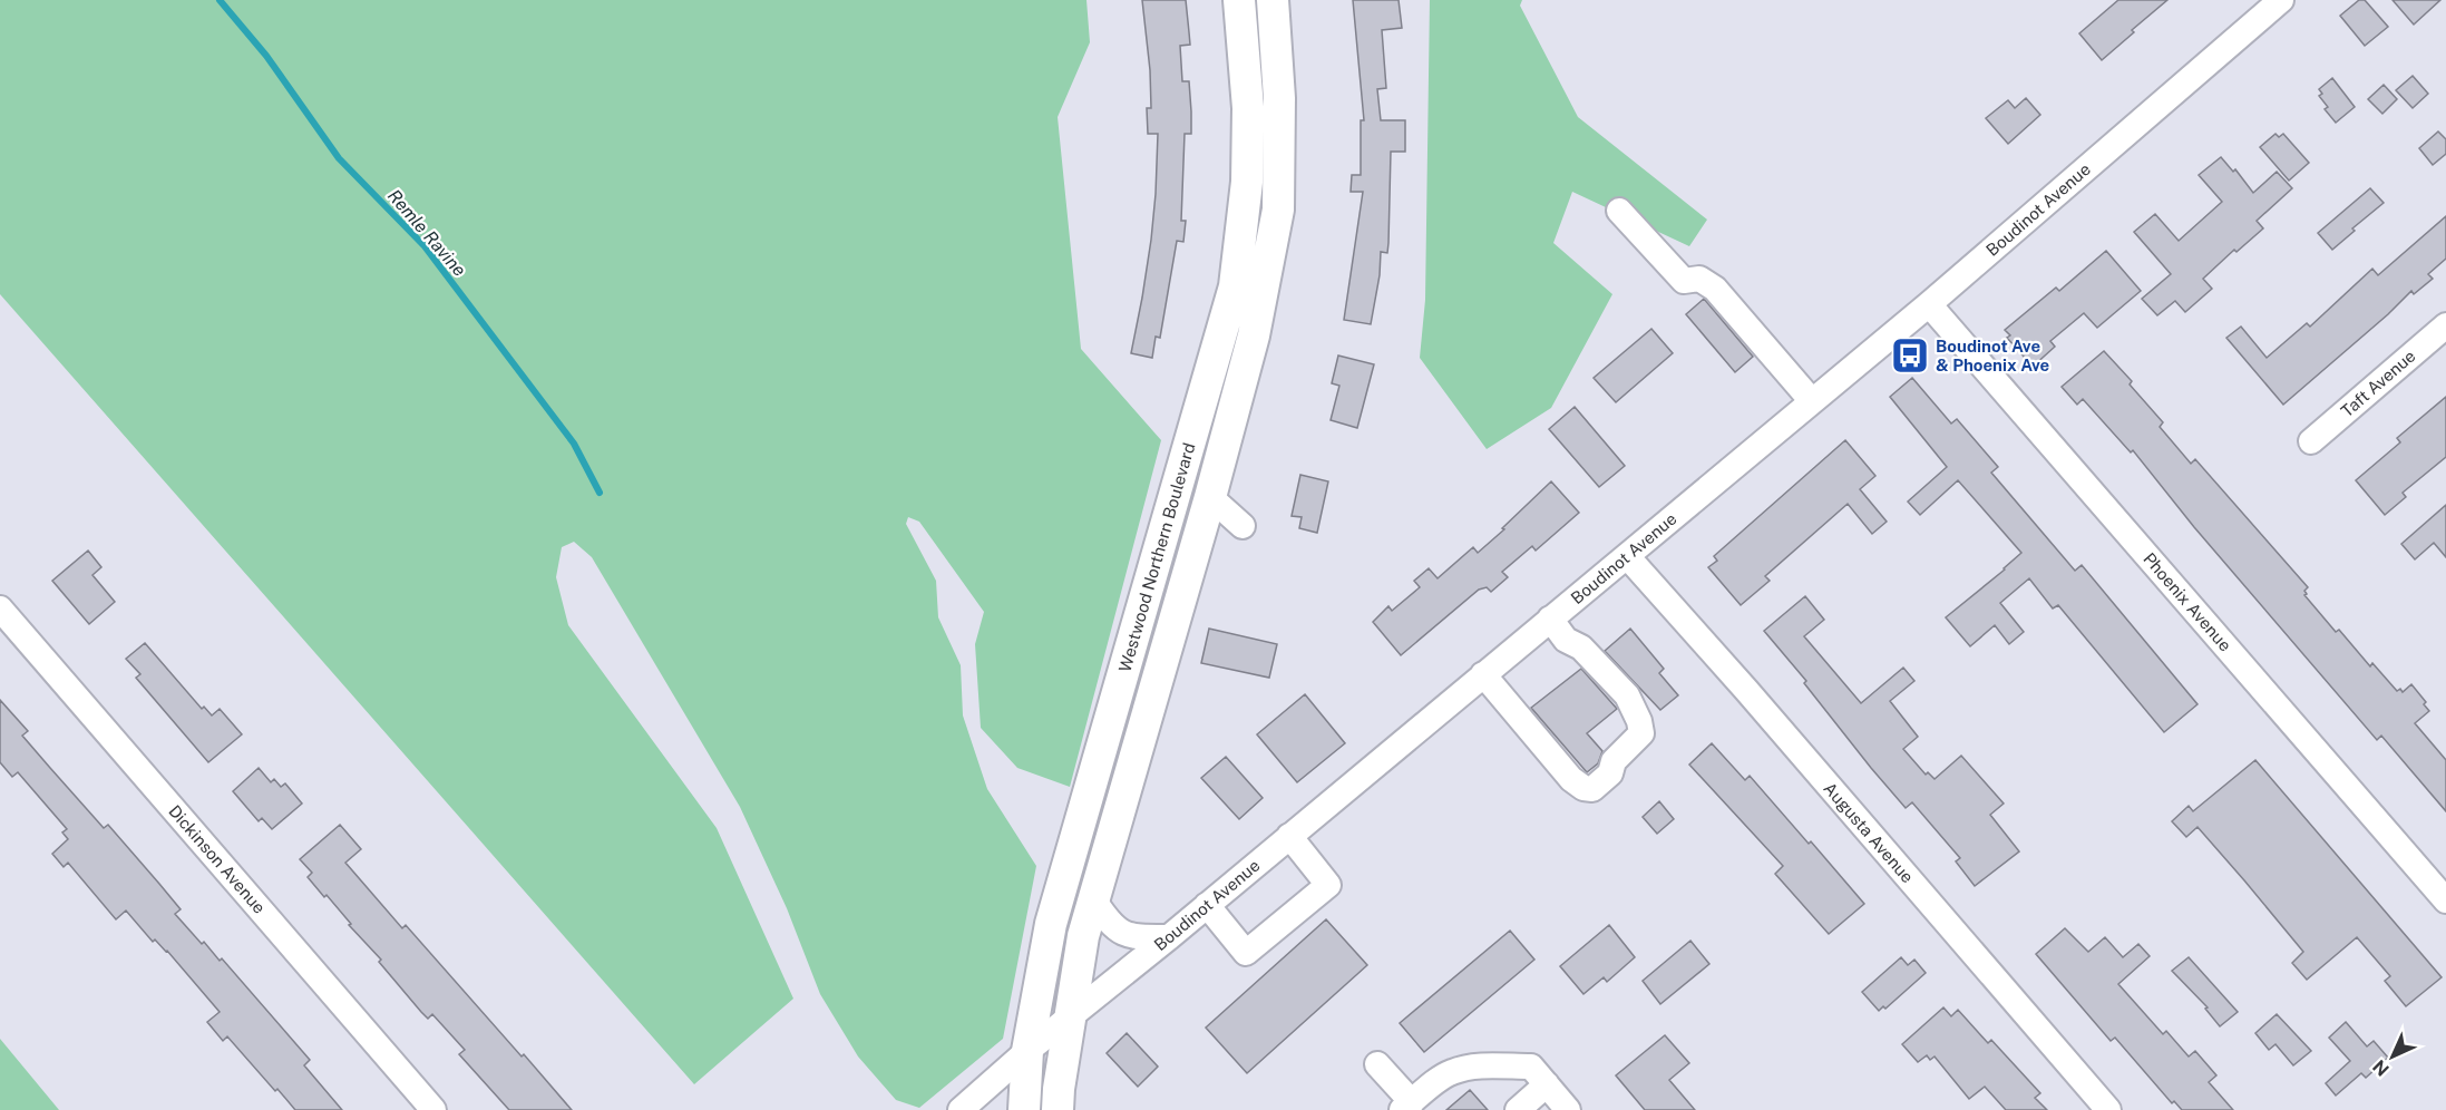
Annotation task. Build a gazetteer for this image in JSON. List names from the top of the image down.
{
  "streets": {
    "main road": ["Westwood Northern Boulevard"],
    "street": [
      "Boudinot Avenue",
      "Taft Avenue",
      "Phoenix Avenue",
      "Augusta Avenue",
      "Dickinson Avenue"
    ]
  },
  "crossings": [
    ["Boudinot Avenue", "Westwood Northern Boulevard"],
    ["Boudinot Avenue", "Phoenix Avenue"],
    ["Boudinot Avenue", "Augusta Avenue"]
  ],
  "water": ["Remle Ravine"],
  "places": {
    "bus stop": ["Boudinot Ave & Phoenix Ave"]
  },
  "north": "bottom left"
}
